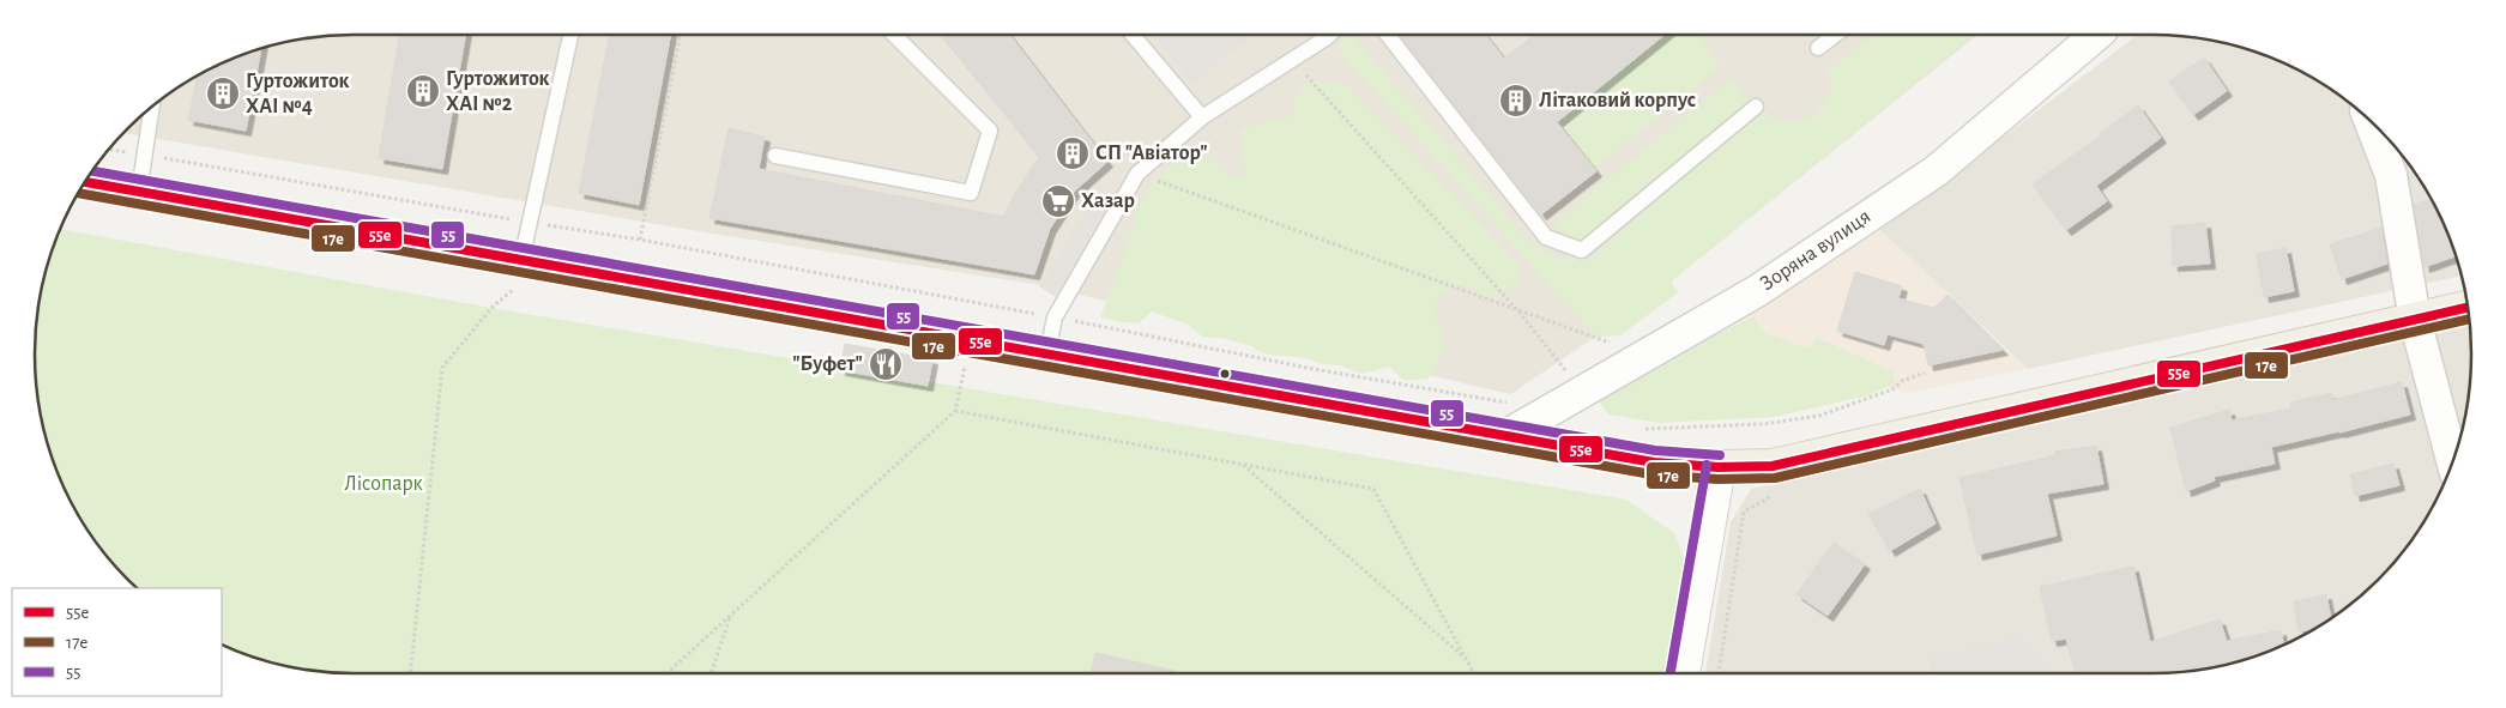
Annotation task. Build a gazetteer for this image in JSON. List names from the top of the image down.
{
  "streets": {
    "street": ["Зоряна вулиця"]
  },
  "parks": ["Лісопарк"],
  "places": {
    "building": [
      "Гуртожиток ХАІ №2",
      "Гуртожиток ХАІ №4",
      "Літаковий корпус",
      "СП \"Авіатор\""
    ],
    "supermarket": ["Хазар"],
    "restaurant": ["\"Буфет\""]
  },
  "lines": ["transit line 55", "transit line 55е", "transit line 17е"],
  "legend": ["55е", "17е", "55"]
}
